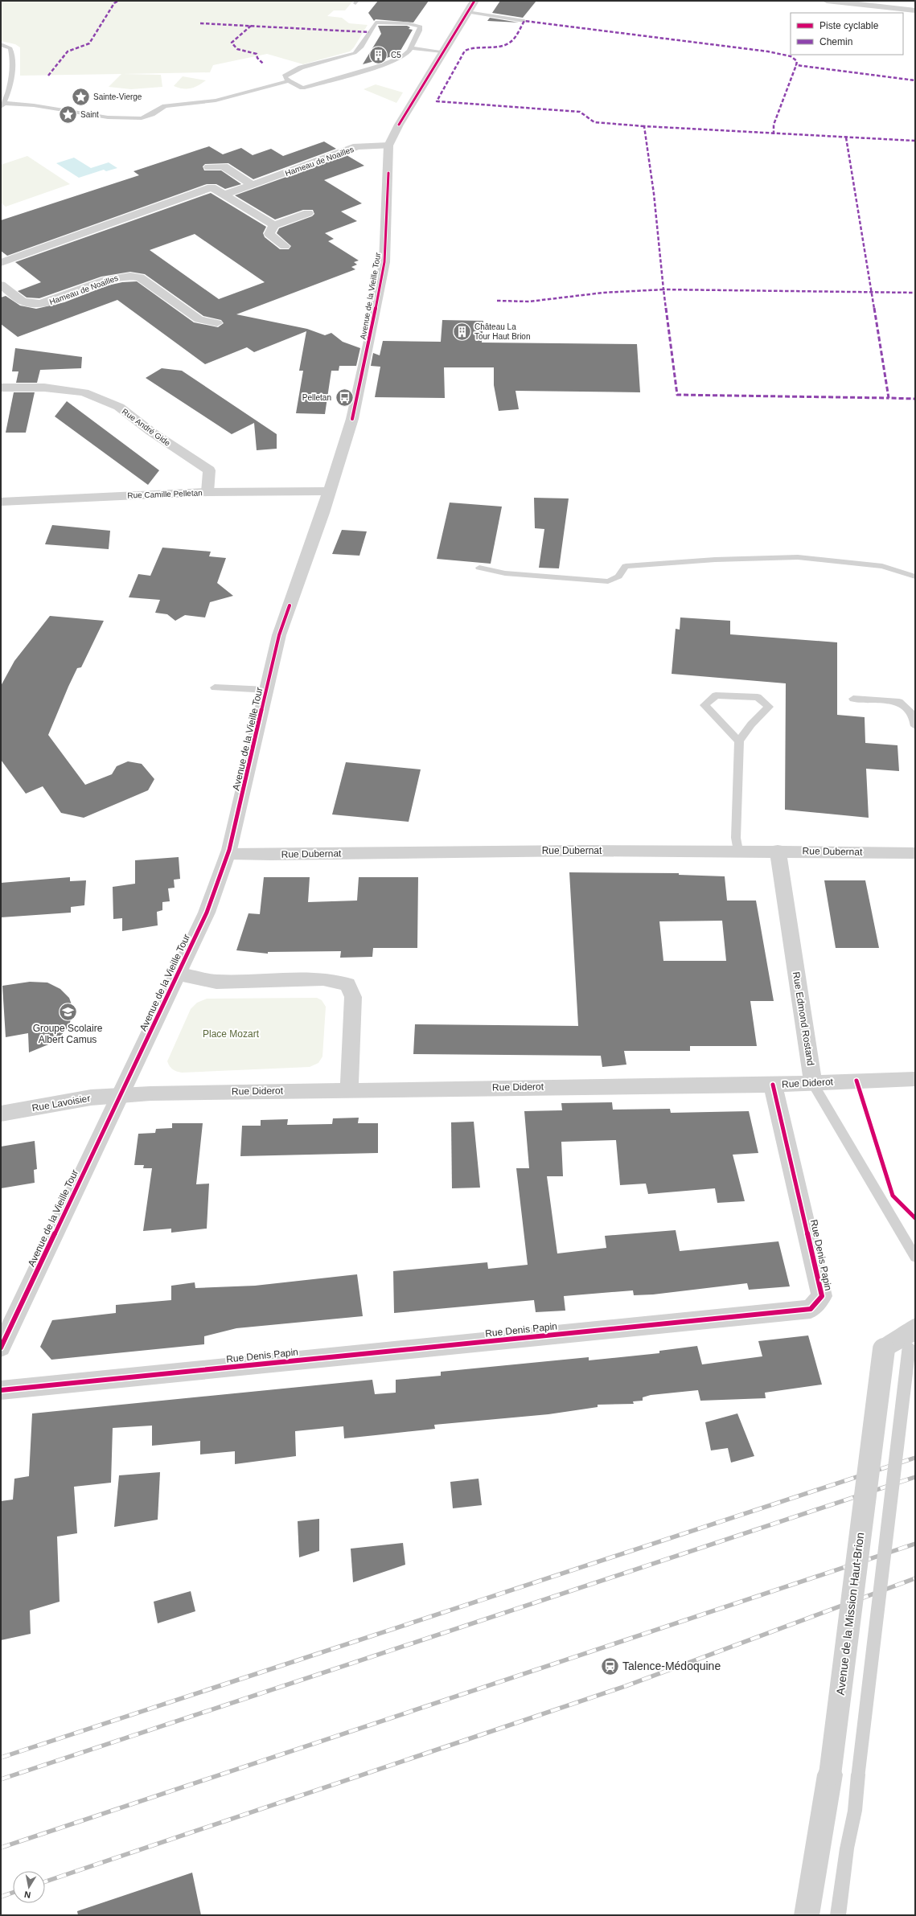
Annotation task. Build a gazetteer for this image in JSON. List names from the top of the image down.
{
  "streets": {
    "street": [
      "Hameau de Noailles",
      "Avenue de la Vieille Tour",
      "Rue André Gide",
      "Rue Camille Pelletan",
      "Rue Dubernat",
      "Rue Edmond Rostand",
      "Rue Diderot",
      "Rue Lavoisier",
      "Rue Denis Papin",
      "Avenue de la Mission Haut-Brion"
    ]
  },
  "crossings": [
    ["Hameau de Noailles", "Avenue de la Vieille Tour"],
    ["Avenue de la Vieille Tour", "Rue Camille Pelletan"],
    ["Avenue de la Vieille Tour", "Rue Dubernat"],
    ["Avenue de la Vieille Tour", "Rue Diderot"],
    ["Avenue de la Vieille Tour", "Rue Lavoisier"],
    ["Rue André Gide", "Rue Camille Pelletan"],
    ["Rue Dubernat", "Rue Edmond Rostand"],
    ["Rue Edmond Rostand", "Rue Diderot"],
    ["Rue Diderot", "Rue Lavoisier"],
    ["Rue Diderot", "Rue Denis Papin"]
  ],
  "parks": ["Place Mozart"],
  "places": {
    "building": ["C5", "Château La Tour Haut Brion"],
    "place": ["Sainte-Vierge", "Saint"],
    "bus stop": ["Pelletan"],
    "school or university": ["Groupe Scolaire Albert Camus"],
    "station": ["Talence-Médoquine"]
  },
  "legend": ["Piste cyclable", "Chemin"],
  "north": "bottom"
}
